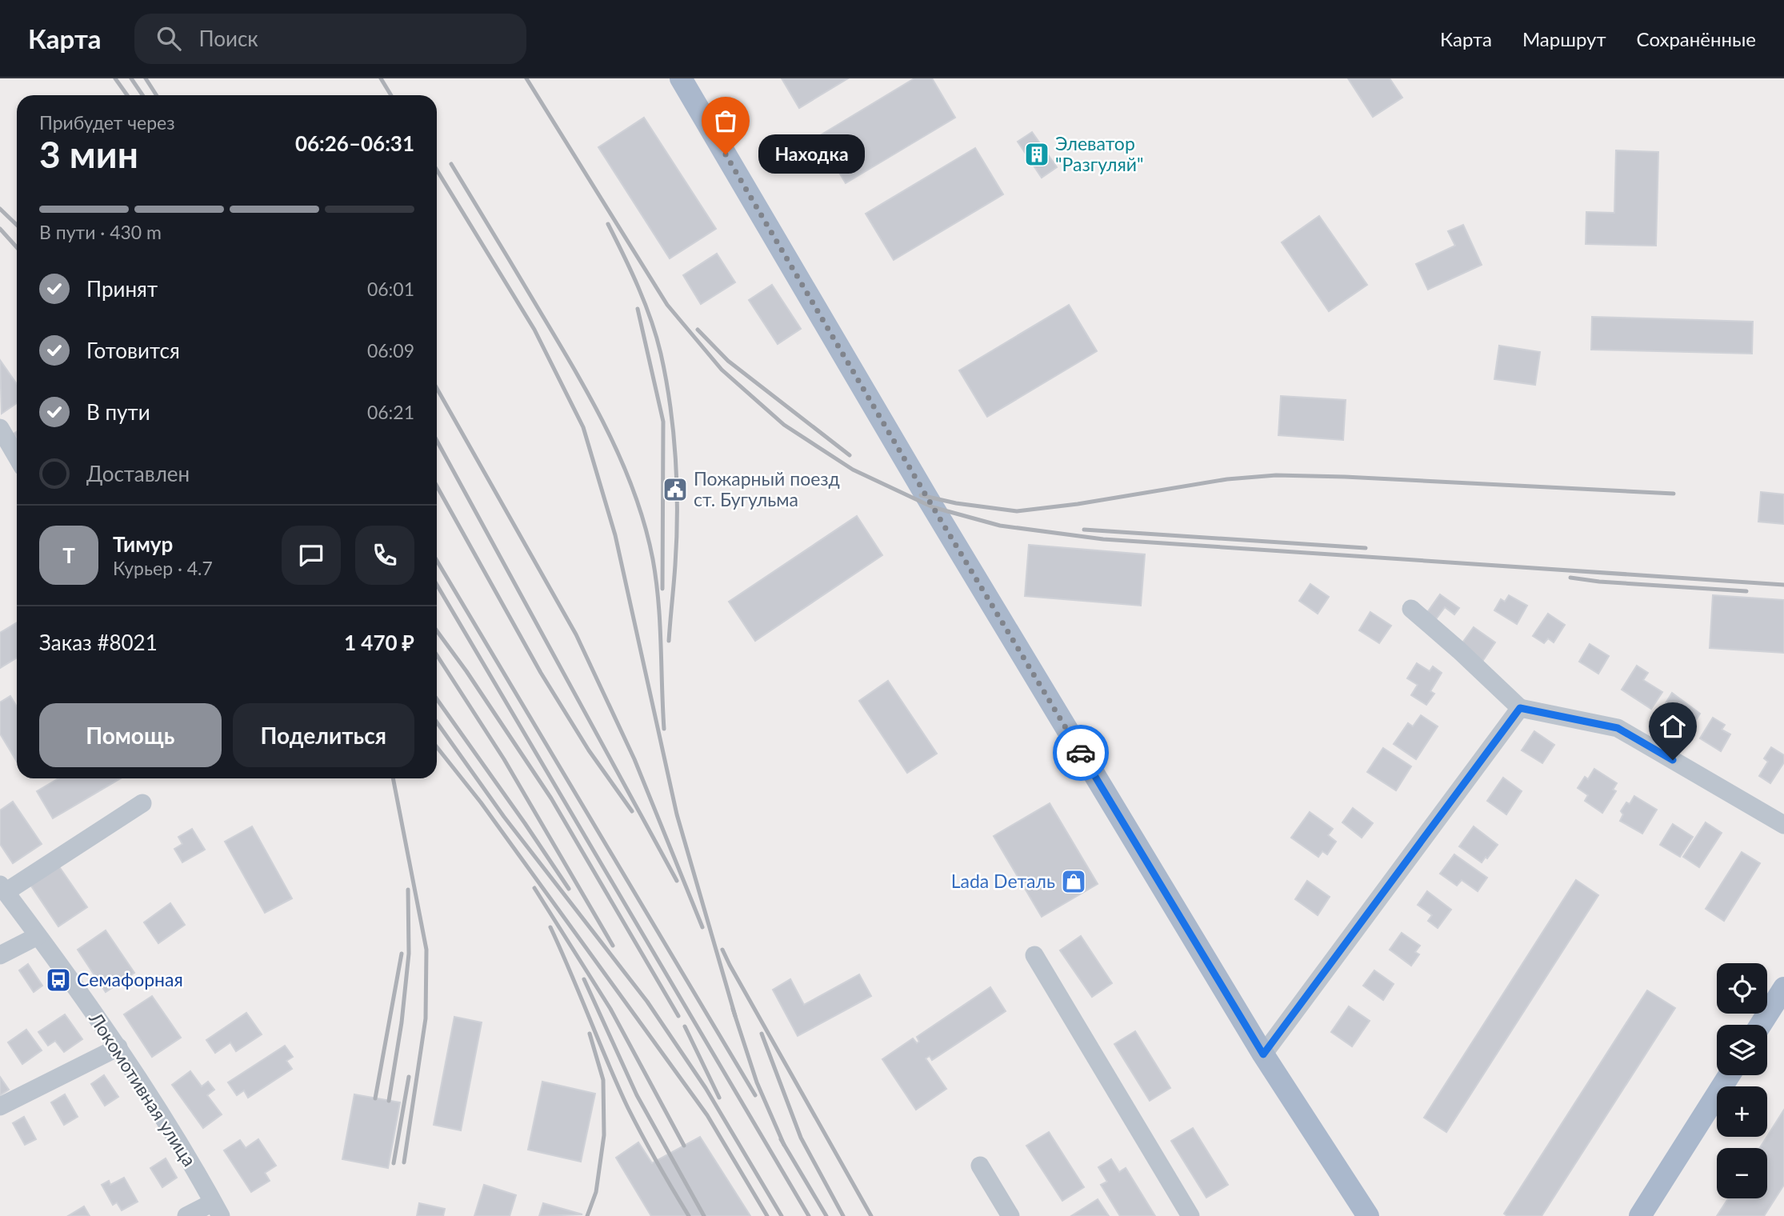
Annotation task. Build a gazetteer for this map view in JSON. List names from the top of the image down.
{
  "streets": {
    "street": ["Локомотивная улица"]
  },
  "places": {
    "other": ["Находка"],
    "building": ["Элеватор \"Разгуляй\""],
    "public building": ["Пожарный поезд ст. Бугульма"],
    "shop": ["Lada Dеталь"],
    "bus stop": ["Семафорная"]
  },
  "page": {
    "header": "Карта",
    "search": "Поиск",
    "nav": ["Карта", "Маршрут", "Сохранённые"],
    "heading": ["3 мин", "Прибудет через", "06:26–06:31"],
    "panel": [
      "Тимур",
      "Курьер · 4.7",
      "Заказ #8021",
      "1 470 ₽"
    ],
    "bubble": "Находка",
    "bar": "В пути · 430 m",
    "list": [
      ["Принят", "06:01"],
      ["Готовится", "06:09"],
      ["В пути", "06:21"],
      "Доставлен"
    ],
    "round": "Т",
    "buttons": ["Помощь", "Поделиться"],
    "map_buttons": ["+", "−"]
  }
}
